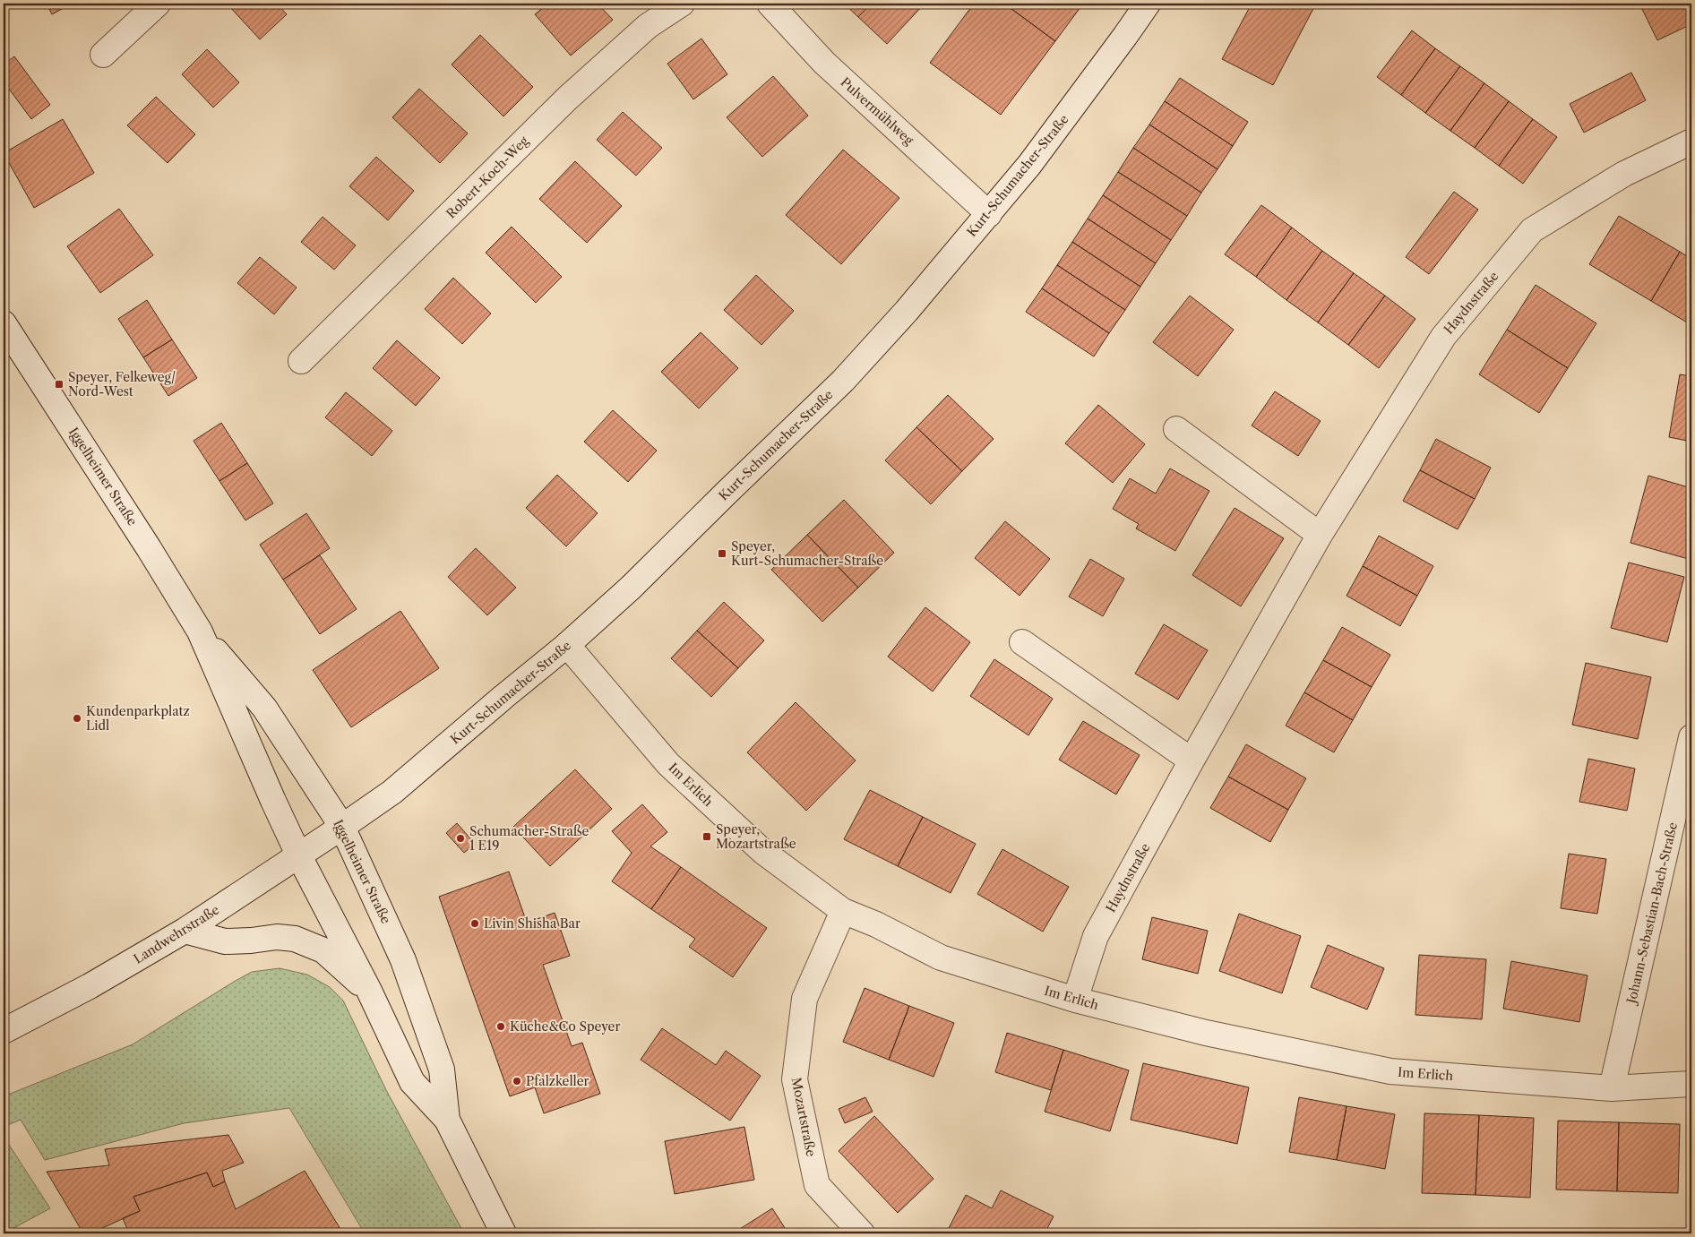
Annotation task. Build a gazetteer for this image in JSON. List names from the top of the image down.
{
  "streets": {
    "street": [
      "Pulvermühlweg",
      "Kurt-Schumacher-Straße",
      "Robert-Koch-Weg",
      "Haydnstraße",
      "Iggelheimer Straße",
      "Im Erlich",
      "Johann-Sebastian-Bach-Straße",
      "Landwehrstraße",
      "Mozartstraße"
    ]
  },
  "crossings": [
    ["Pulvermühlweg", "Kurt-Schumacher-Straße"],
    ["Kurt-Schumacher-Straße", "Iggelheimer Straße"],
    ["Kurt-Schumacher-Straße", "Im Erlich"],
    ["Kurt-Schumacher-Straße", "Landwehrstraße"],
    ["Haydnstraße", "Im Erlich"],
    ["Iggelheimer Straße", "Landwehrstraße"],
    ["Im Erlich", "Johann-Sebastian-Bach-Straße"],
    ["Im Erlich", "Mozartstraße"]
  ],
  "places": {
    "transit": ["Speyer, Felkeweg/ Nord-West", "Speyer, Kurt-Schumacher-Straße", "Speyer, Mozartstraße"],
    "other": [
      "Kundenparkplatz Lidl",
      "Schumacher-Straße 1 E19",
      "Livin Shisha Bar",
      "Küche&Co Speyer",
      "Pfalzkeller"
    ]
  }
}
